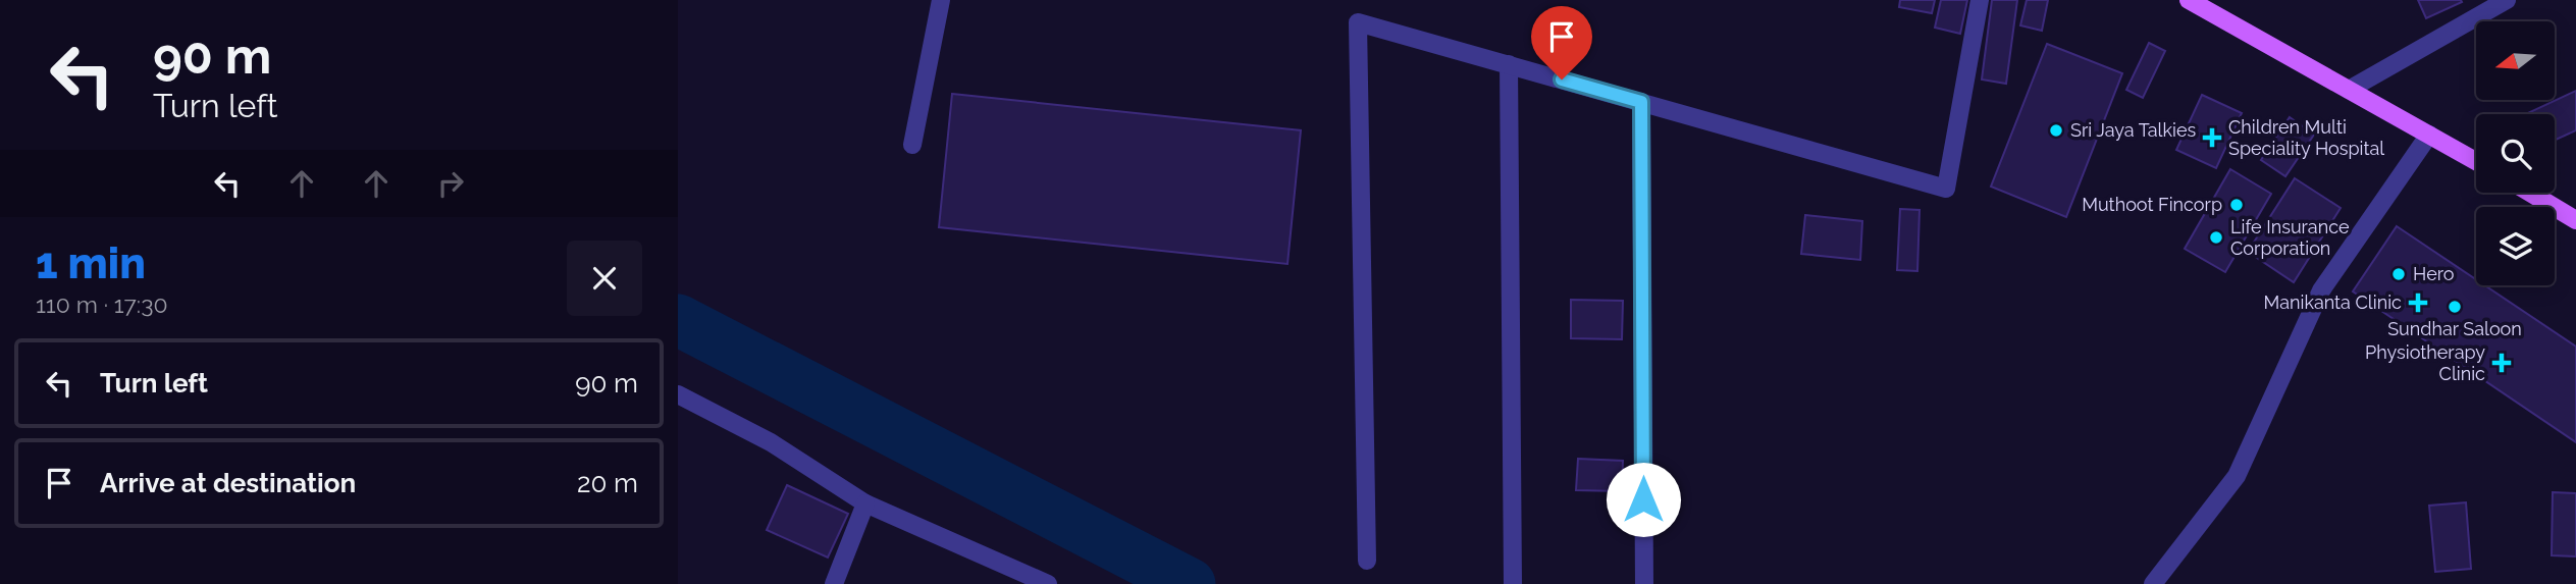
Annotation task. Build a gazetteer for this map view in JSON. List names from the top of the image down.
{
  "places": {
    "other": [
      "Sri Jaya Talkies",
      "Muthoot Fincorp",
      "Life Insurance Corporation",
      "Hero",
      "Sundhar Saloon"
    ],
    "health": ["Children Multi Speciality Hospital", "Manikanta Clinic", "Physiotherapy Clinic"]
  },
  "north": "left",
  "page": {
    "turn": ["90 m", "Turn left"],
    "heading": ["1 min", "110 m · 17:30"],
    "list": [
      {
        "name": "Turn left",
        "value": "90 m"
      },
      {
        "name": "Arrive at destination",
        "value": "20 m"
      }
    ]
  }
}
